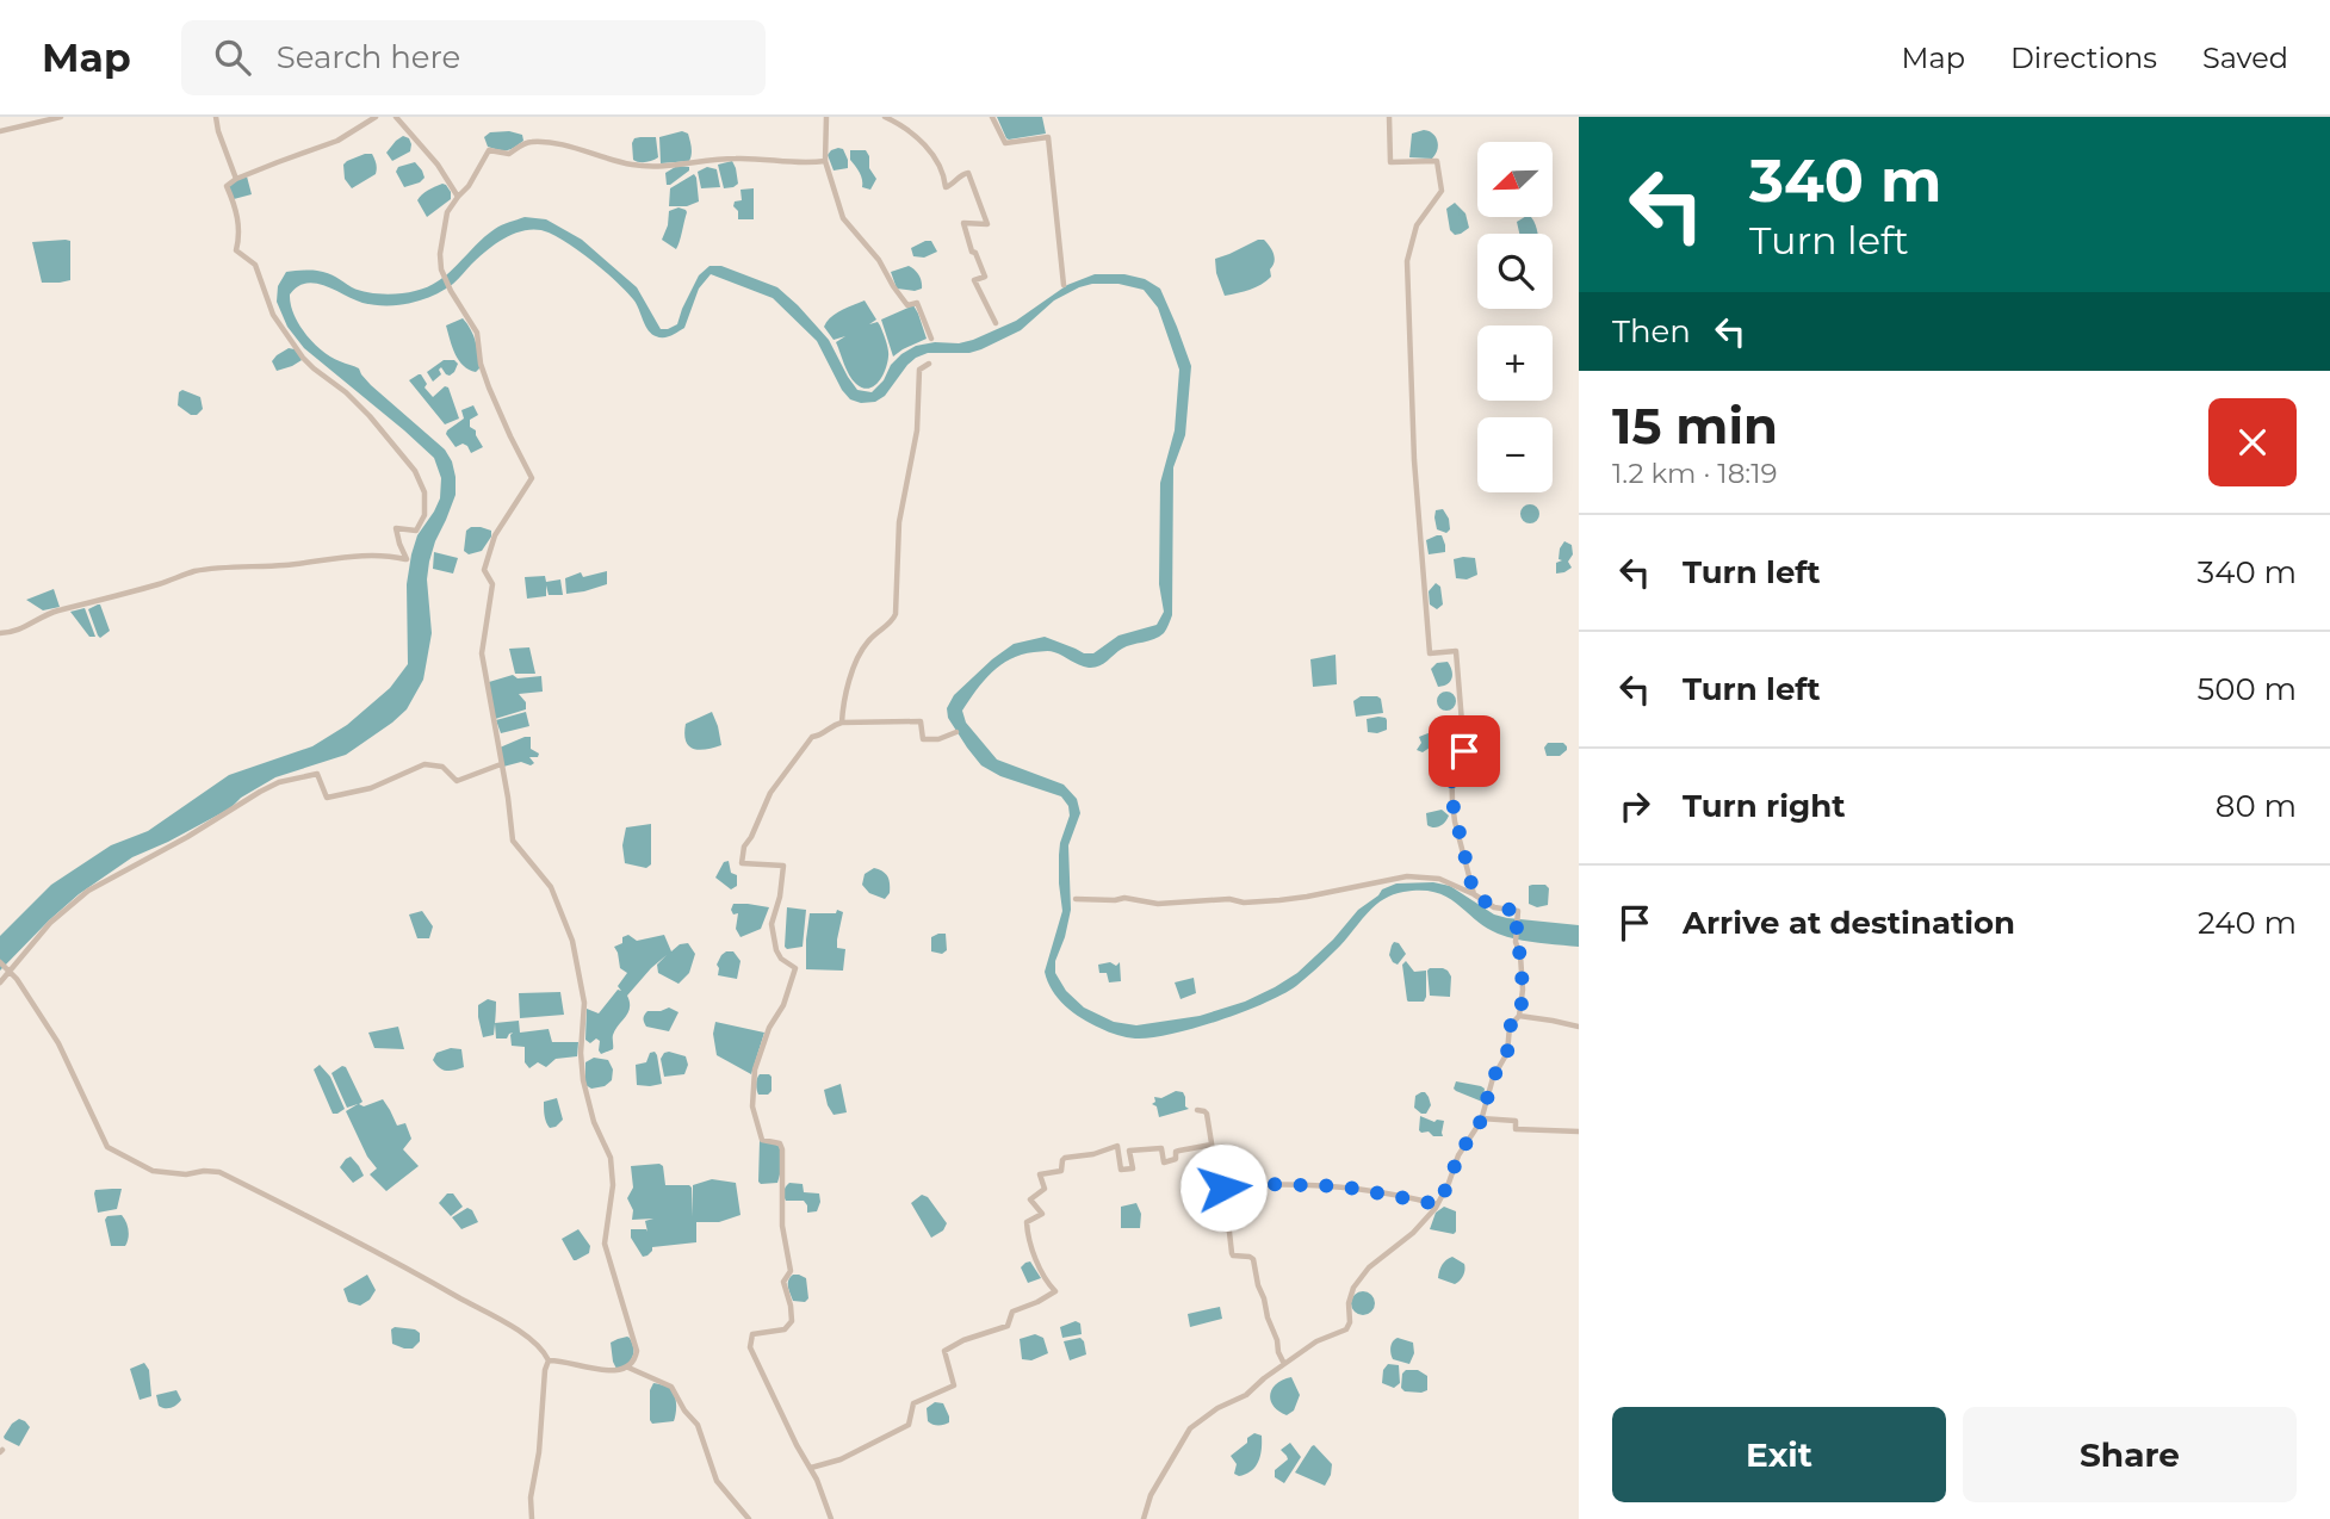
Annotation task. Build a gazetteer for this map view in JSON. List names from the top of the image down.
{
  "north": "bottom left",
  "page": {
    "header": "Map",
    "search": "Search here",
    "nav": ["Map", "Directions", "Saved"],
    "turn": ["340 m", "Turn left"],
    "map_buttons": ["+", "−"],
    "then": "Then",
    "heading": ["15 min", "1.2 km · 18:19"],
    "list": [
      {
        "name": "Turn left",
        "value": "340 m"
      },
      {
        "name": "Turn left",
        "value": "500 m"
      },
      {
        "name": "Turn right",
        "value": "80 m"
      },
      {
        "name": "Arrive at destination",
        "value": "240 m"
      }
    ],
    "buttons": ["Exit", "Share"]
  }
}
